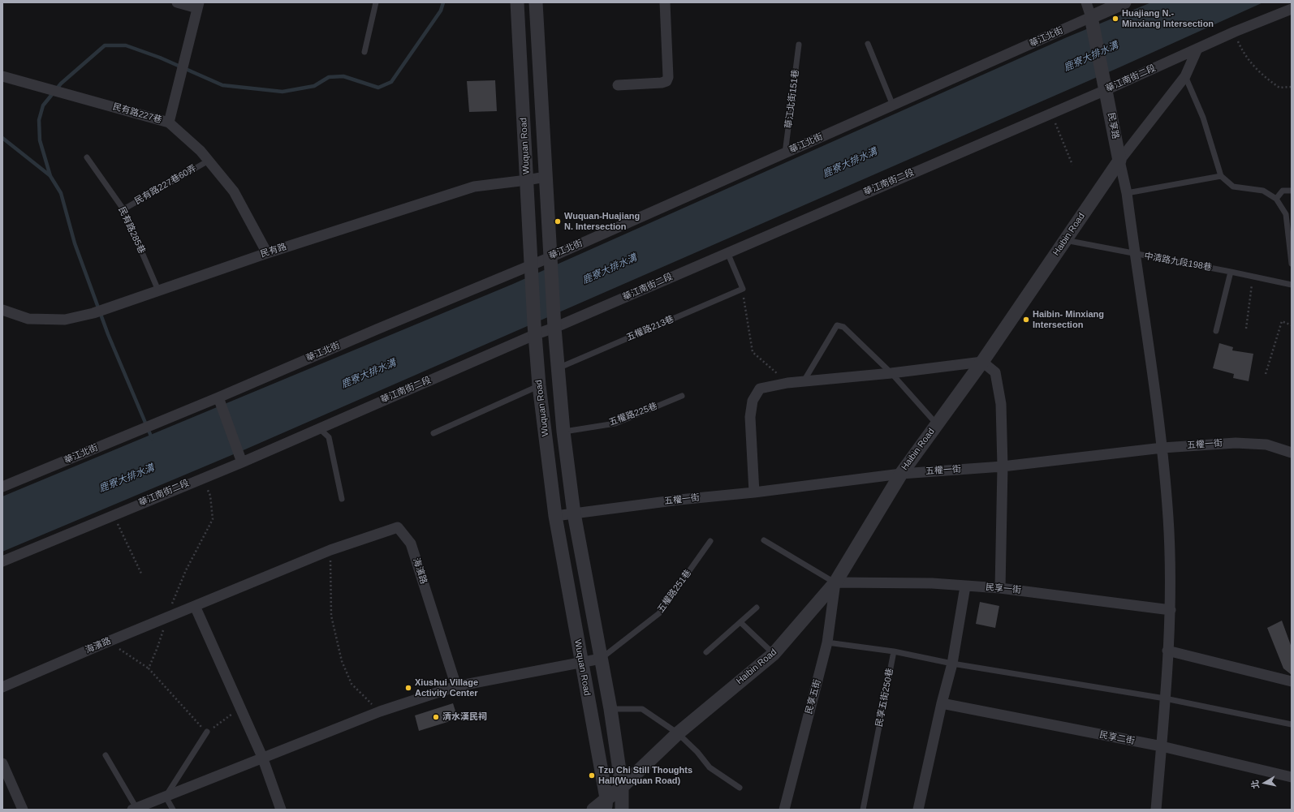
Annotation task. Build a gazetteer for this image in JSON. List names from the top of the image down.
{
  "streets": {
    "street": [
      "華江北街",
      "華江南街二段",
      "民有路227巷",
      "民享路",
      "Wuquan Road",
      "Haibin Road",
      "民有路",
      "五權一街",
      "海濱路",
      "民享一街",
      "民享五街",
      "民享二街"
    ],
    "lane": [
      "華江北街151巷",
      "民有路227巷60弄",
      "民有路285巷",
      "中清路九段198巷",
      "五權路213巷",
      "五權路225巷",
      "五權路251巷",
      "民享五街250巷"
    ]
  },
  "crossings": [
    ["華江北街", "華江北街151巷"],
    ["華江北街", "民享路"],
    ["華江北街", "Wuquan Road"],
    ["華江南街二段", "民享路"],
    ["華江南街二段", "Wuquan Road"],
    ["華江南街二段", "Haibin Road"],
    ["民有路227巷", "民有路227巷60弄"],
    ["民有路227巷", "民有路"],
    ["民享路", "Haibin Road"],
    ["Wuquan Road", "Haibin Road"],
    ["Wuquan Road", "民有路"],
    ["Wuquan Road", "五權路213巷"],
    ["Wuquan Road", "五權路225巷"],
    ["Wuquan Road", "五權一街"],
    ["Wuquan Road", "五權路251巷"],
    ["民有路227巷60弄", "民有路285巷"],
    ["民有路285巷", "民有路"],
    ["Haibin Road", "中清路九段198巷"],
    ["Haibin Road", "五權一街"],
    ["Haibin Road", "民享一街"],
    ["Haibin Road", "民享五街"],
    ["民享一街", "民享五街"]
  ],
  "water": ["鹿寮大排水溝"],
  "places": [
    "Huajiang N.- Minxiang Intersection",
    "Wuquan-Huajiang N. Intersection",
    "Haibin- Minxiang Intersection",
    "Xiushui Village Activity Center",
    "清水漢民祠",
    "Tzu Chi Still Thoughts Hall(Wuquan Road)"
  ],
  "north": "left"
}
